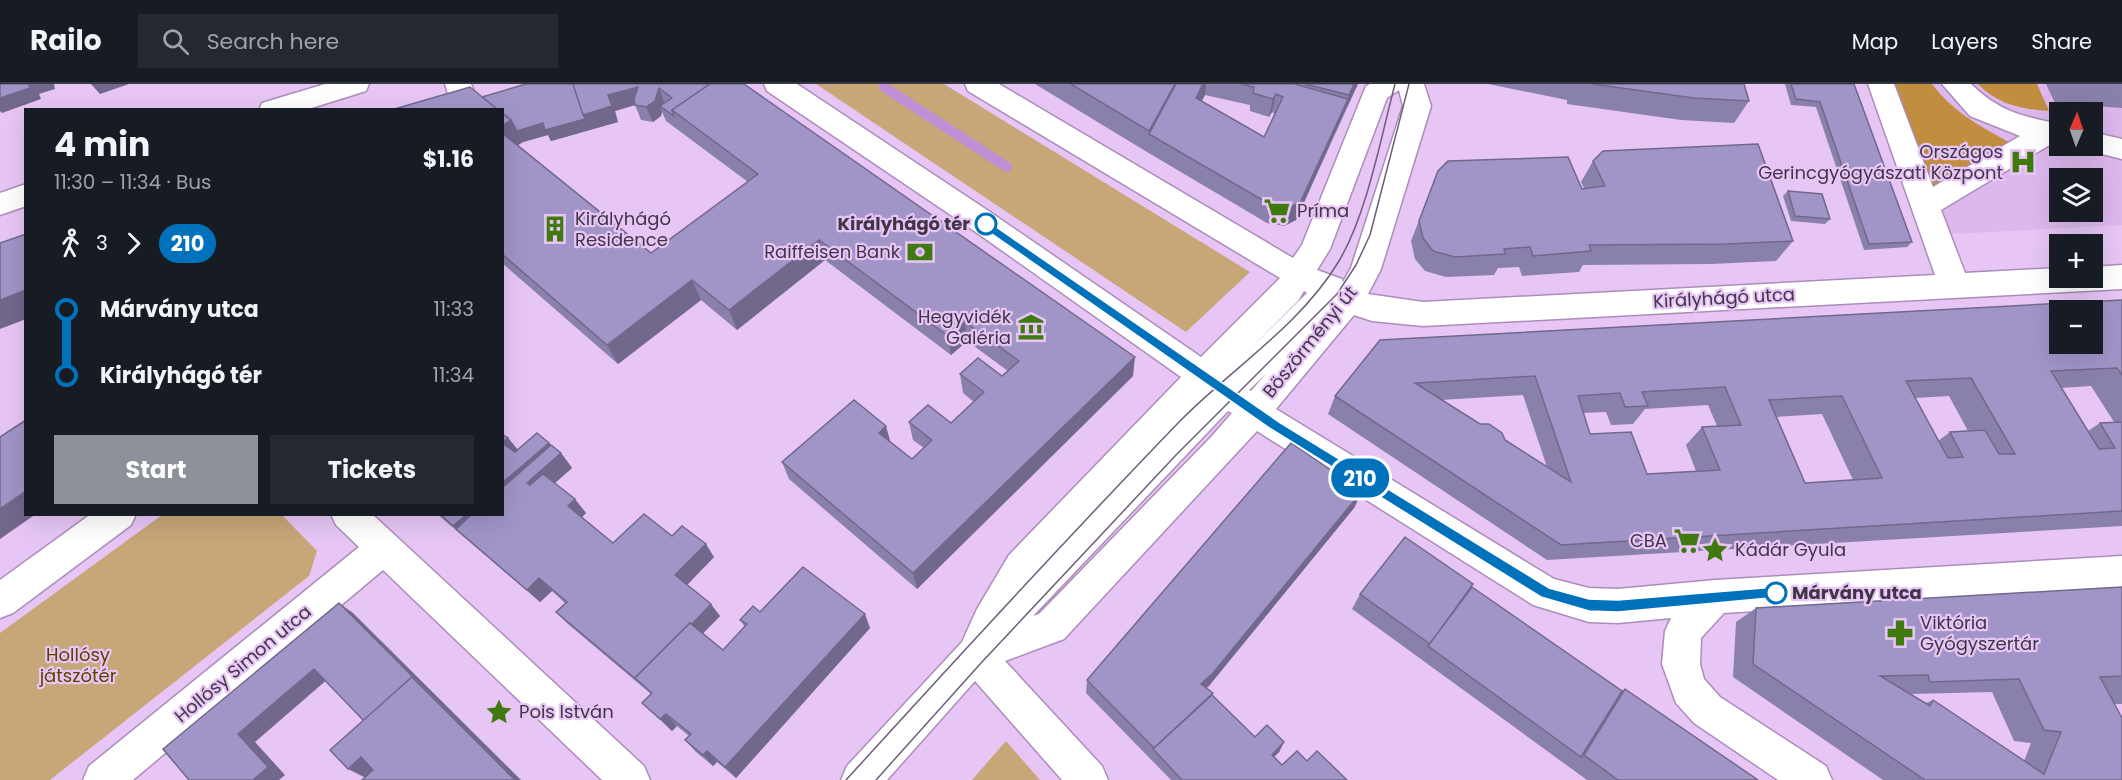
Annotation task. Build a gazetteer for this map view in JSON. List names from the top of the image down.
{
  "streets": {
    "street": ["Királyhágó utca", "Böszörményi út", "Hollósy Simon utca"]
  },
  "crossings": [
    ["Királyhágó utca", "Böszörményi út"]
  ],
  "parks": ["Hollósy játszótér"],
  "places": {
    "hospital": ["Országos Gerincgyógyászati Központ"],
    "supermarket": ["Príma", "CBA"],
    "other": ["Királyhágó tér", "Márvány utca"],
    "building": ["Királyhágó Residence"],
    "bank": ["Raiffeisen Bank"],
    "museum": ["Hegyvidék Galéria"],
    "place": ["Kádár Gyula", "Pois István"],
    "pharmacy": ["Viktória Gyógyszertár"]
  },
  "lines": ["bus line 210"],
  "north": "top",
  "page": {
    "header": "Railo",
    "search": "Search here",
    "nav": ["Map", "Layers", "Share"],
    "on_map": "210",
    "map_buttons": ["+", "−"],
    "heading": ["4 min", "11:30 – 11:34 · Bus", "$1.16"],
    "legs": ["3", "210"],
    "list": [
      {
        "name": "Márvány utca",
        "value": "11:33"
      },
      {
        "name": "Királyhágó tér",
        "value": "11:34"
      }
    ],
    "buttons": ["Start", "Tickets"]
  }
}
